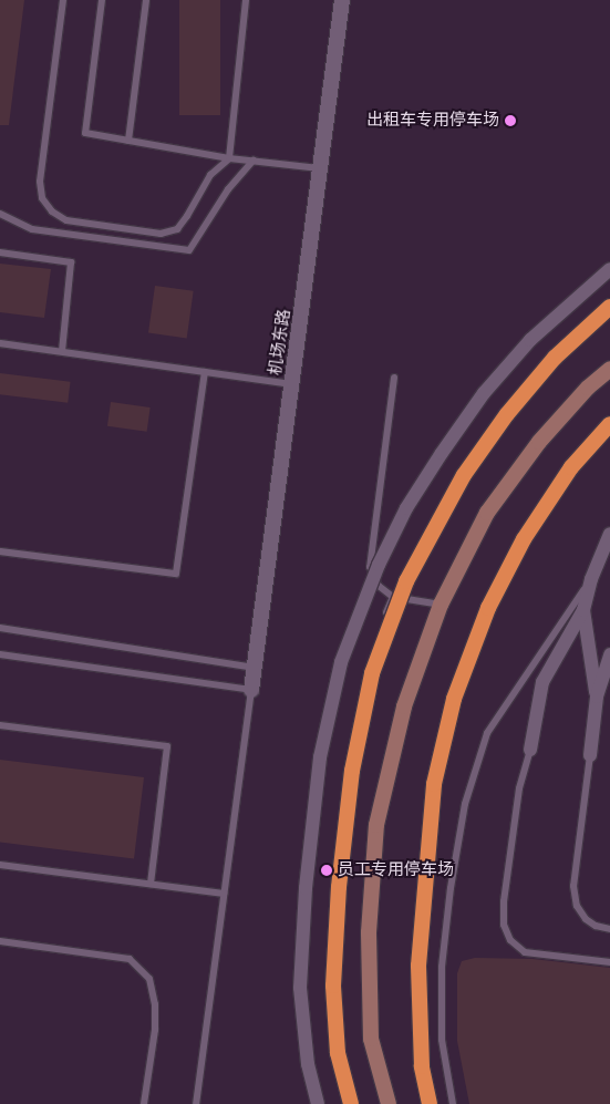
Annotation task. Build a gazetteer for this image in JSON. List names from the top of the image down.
{
  "streets": {
    "street": ["机场东路"]
  },
  "places": ["出租车专用停车场", "员工专用停车场"]
}
